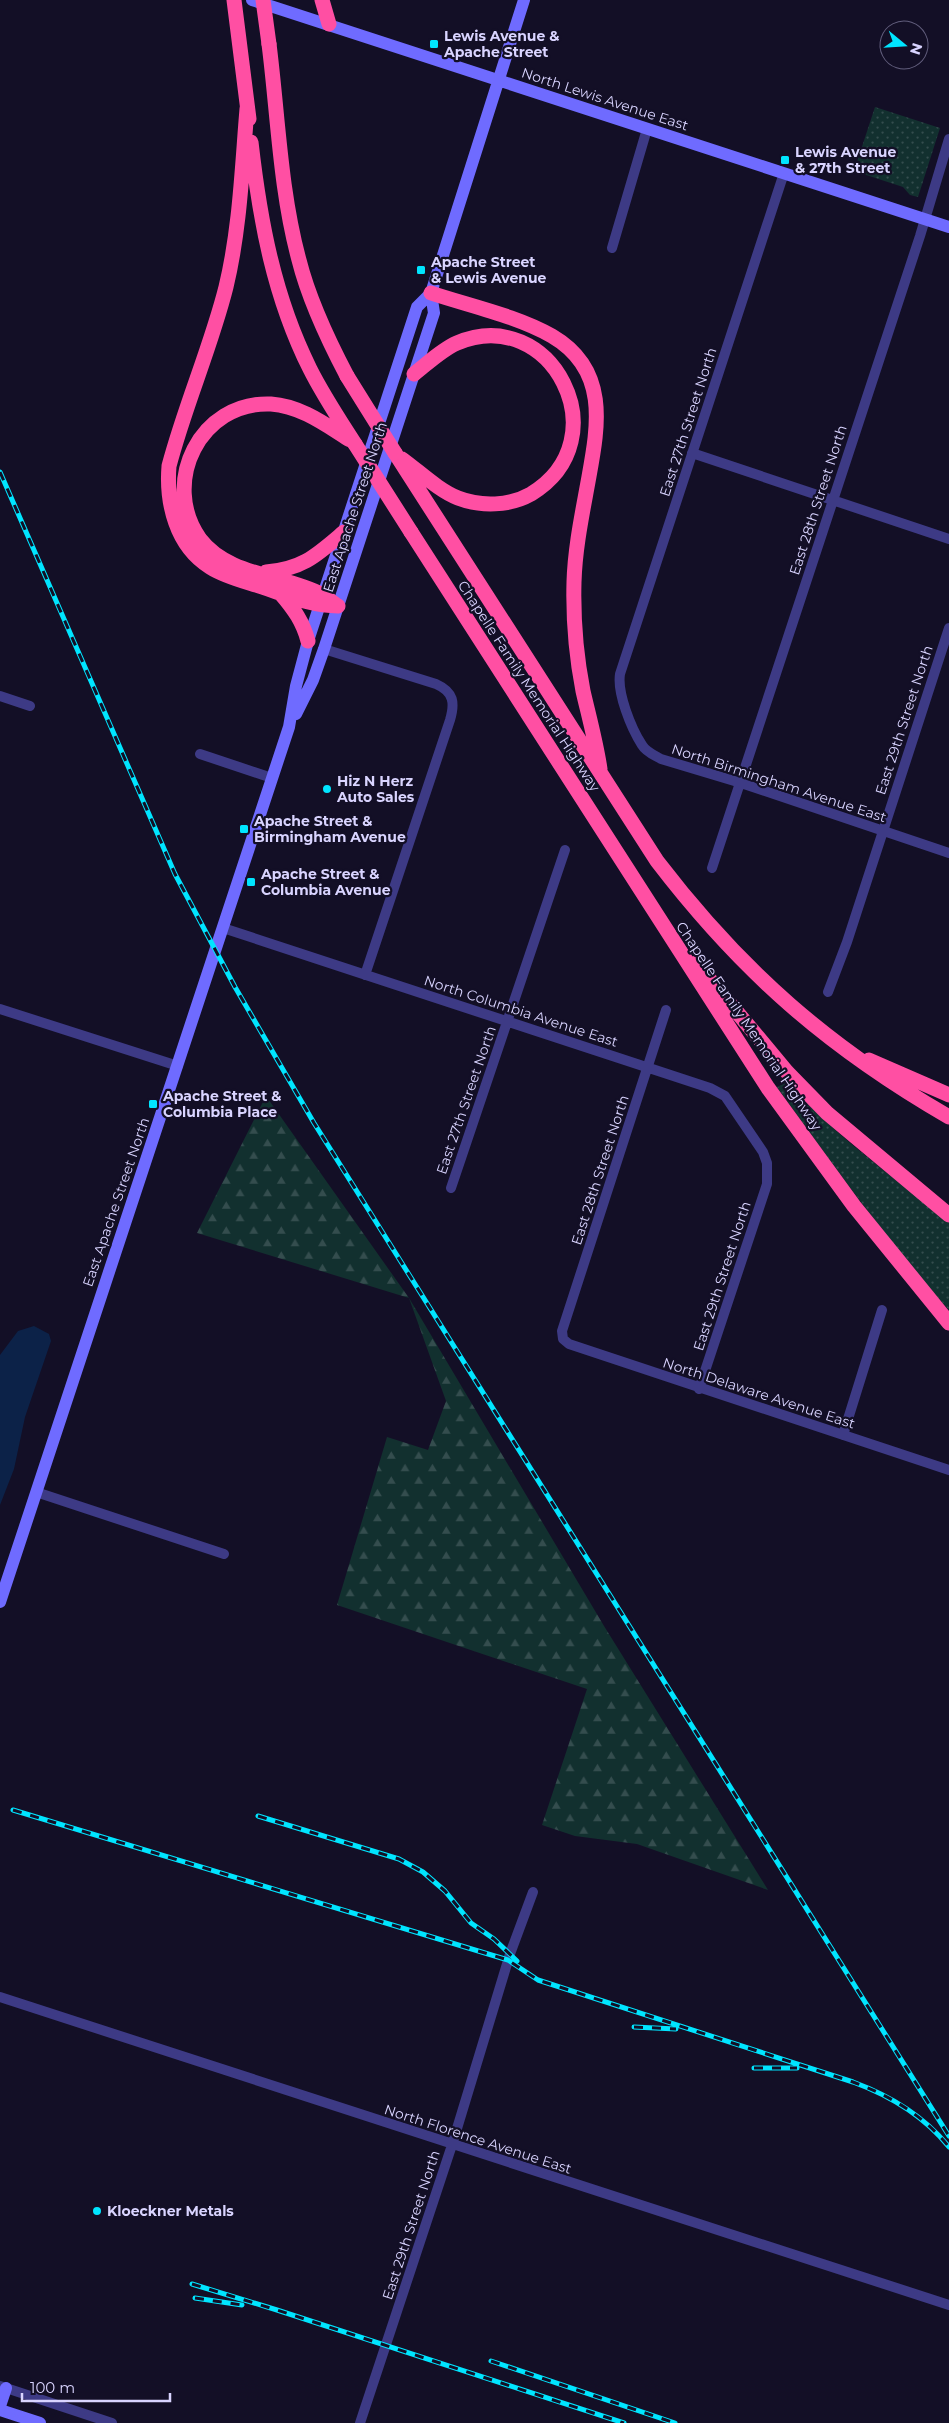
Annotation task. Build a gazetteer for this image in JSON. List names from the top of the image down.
{
  "streets": {
    "highway": ["Chapelle Family Memorial Highway"],
    "main road": ["North Lewis Avenue East", "East Apache Street North"],
    "street": [
      "East 27th Street North",
      "East 28th Street North",
      "East 29th Street North",
      "North Birmingham Avenue East",
      "North Columbia Avenue East",
      "North Delaware Avenue East",
      "North Florence Avenue East"
    ]
  },
  "crossings": [
    ["North Lewis Avenue East", "East 27th Street North"],
    ["North Lewis Avenue East", "East 28th Street North"],
    ["North Lewis Avenue East", "East Apache Street North"],
    ["East 27th Street North", "North Birmingham Avenue East"],
    ["East 27th Street North", "North Columbia Avenue East"],
    ["East 28th Street North", "North Birmingham Avenue East"],
    ["East 28th Street North", "North Columbia Avenue East"],
    ["East 28th Street North", "North Delaware Avenue East"],
    ["East Apache Street North", "North Columbia Avenue East"],
    ["East 29th Street North", "North Birmingham Avenue East"],
    ["East 29th Street North", "North Columbia Avenue East"],
    ["East 29th Street North", "North Delaware Avenue East"],
    ["East 29th Street North", "North Florence Avenue East"]
  ],
  "places": {
    "transit": [
      "Lewis Avenue & Apache Street",
      "Lewis Avenue & 27th Street",
      "Apache Street & Lewis Avenue",
      "Apache Street & Birmingham Avenue",
      "Apache Street & Columbia Avenue",
      "Apache Street & Columbia Place"
    ],
    "other": ["Hiz N Herz Auto Sales", "Kloeckner Metals"]
  },
  "scale_bar": "100 m",
  "north": "right"
}
